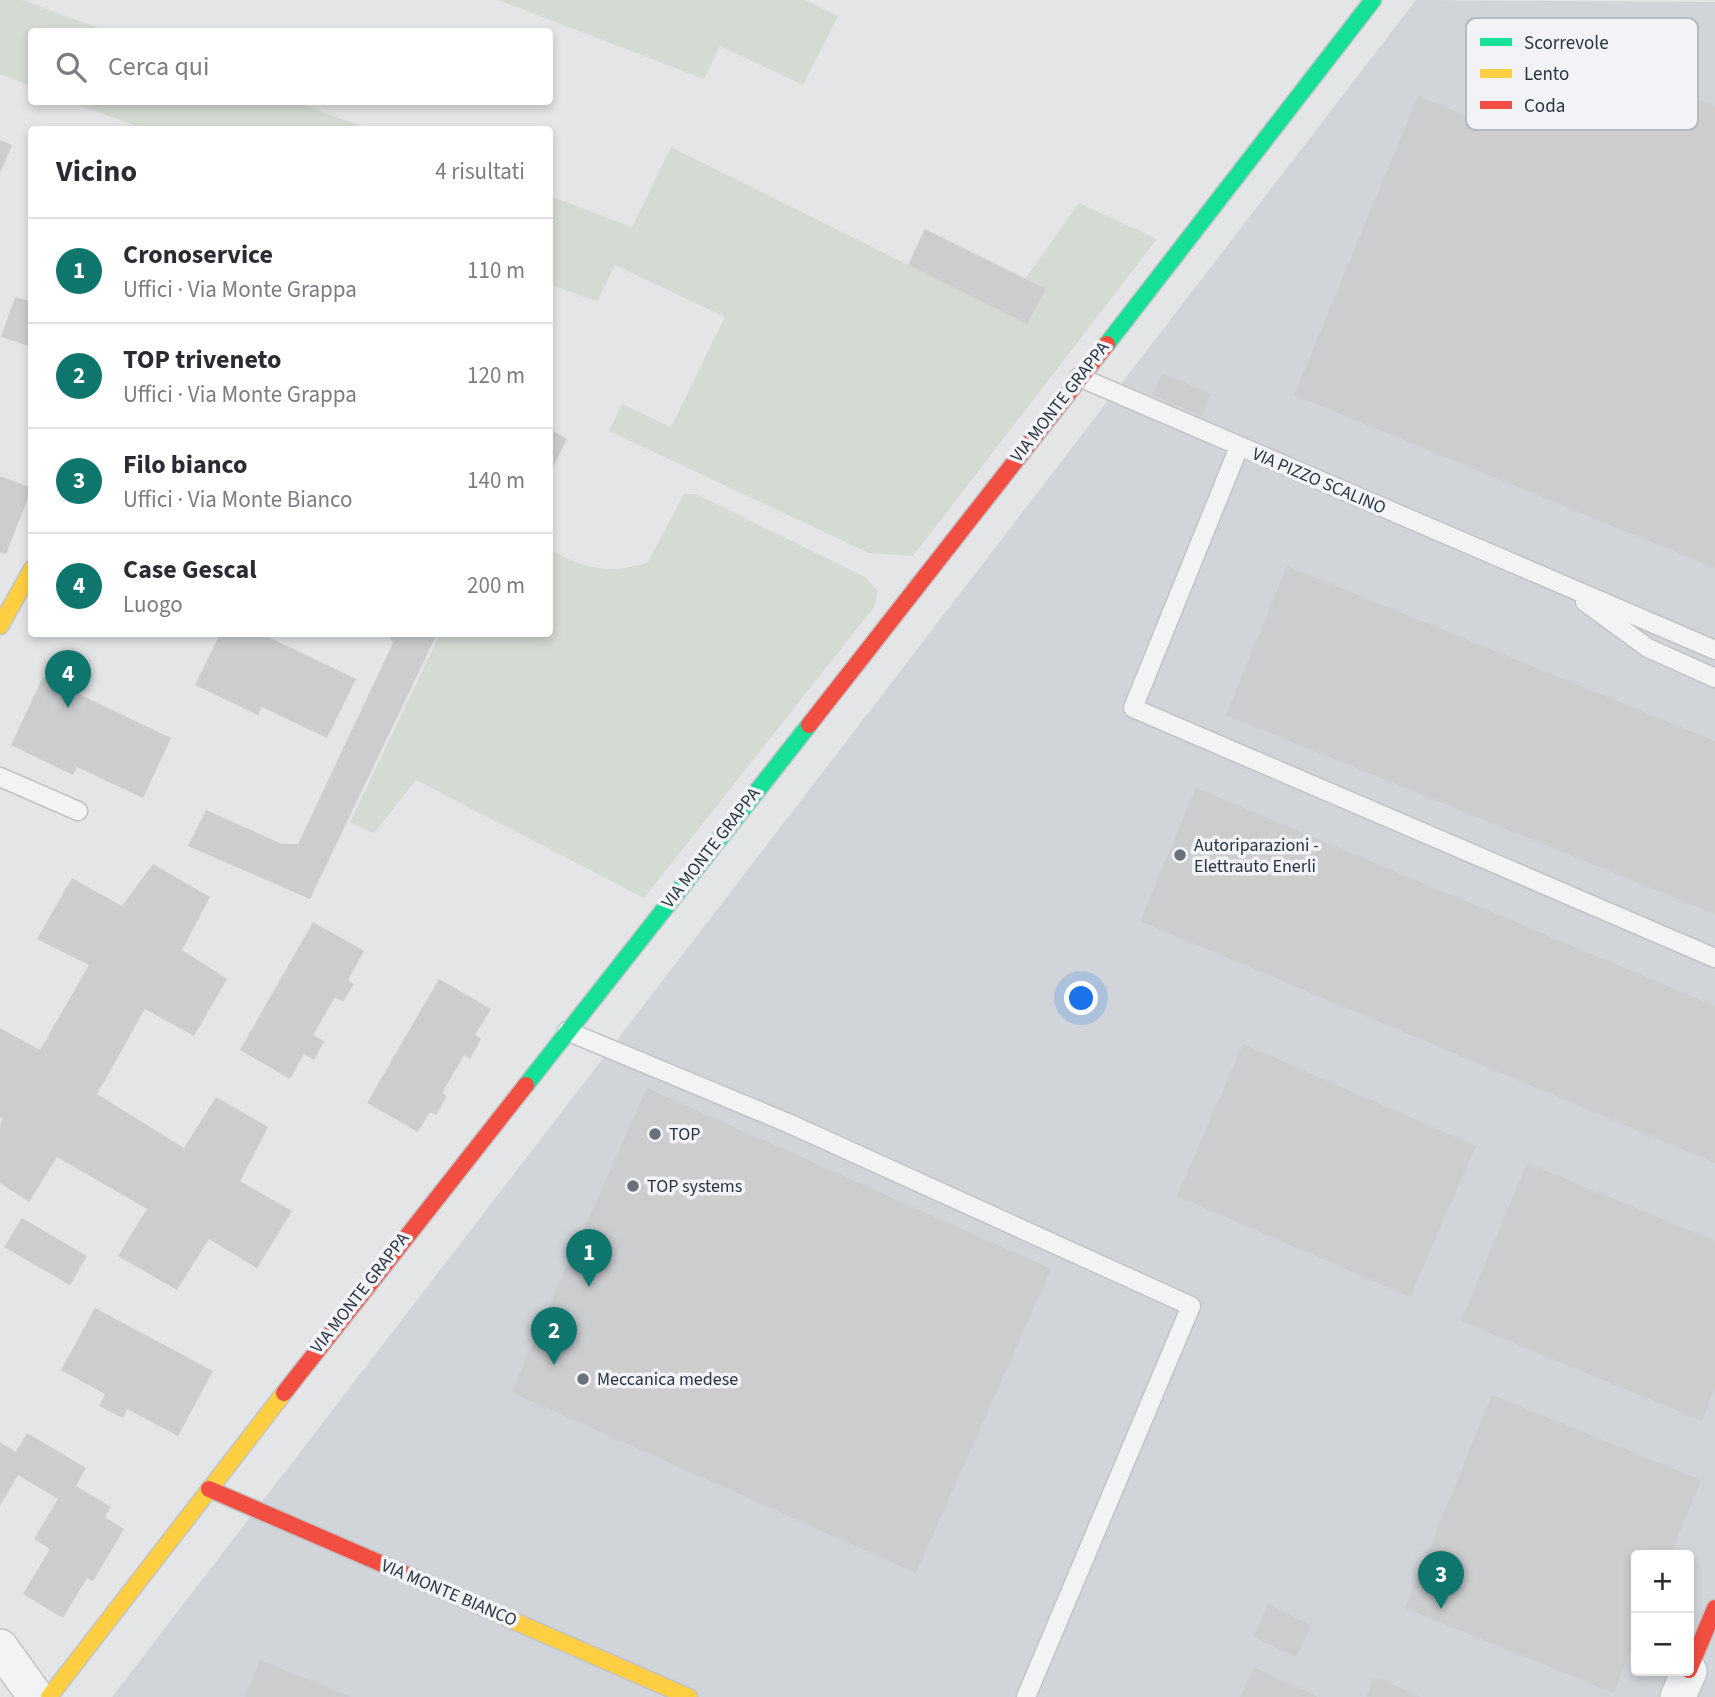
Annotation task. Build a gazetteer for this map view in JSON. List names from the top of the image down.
{
  "streets": {
    "street": ["VIA MONTE GRAPPA", "VIA MONTE BIANCO"],
    "lane": ["VIA PIZZO SCALINO"]
  },
  "crossings": [
    ["VIA MONTE GRAPPA", "VIA PIZZO SCALINO"],
    ["VIA MONTE GRAPPA", "VIA MONTE BIANCO"]
  ],
  "places": [
    "Autoriparazioni - Elettrauto Enerli",
    "TOP",
    "TOP systems",
    "Meccanica medese"
  ],
  "legend": ["Scorrevole", "Lento", "Coda"],
  "page": {
    "search": "Cerca qui",
    "heading": ["Vicino", "4 risultati"],
    "list": [
      {
        "mark": "1",
        "name": "Cronoservice",
        "note": "Uffici · Via Monte Grappa",
        "value": "110 m"
      },
      {
        "mark": "2",
        "name": "TOP triveneto",
        "note": "Uffici · Via Monte Grappa",
        "value": "120 m"
      },
      {
        "mark": "3",
        "name": "Filo bianco",
        "note": "Uffici · Via Monte Bianco",
        "value": "140 m"
      },
      {
        "mark": "4",
        "name": "Case Gescal",
        "note": "Luogo",
        "value": "200 m"
      }
    ],
    "pins": [
      "4",
      "1",
      "2",
      "3"
    ],
    "map_buttons": ["+", "−"]
  }
}
